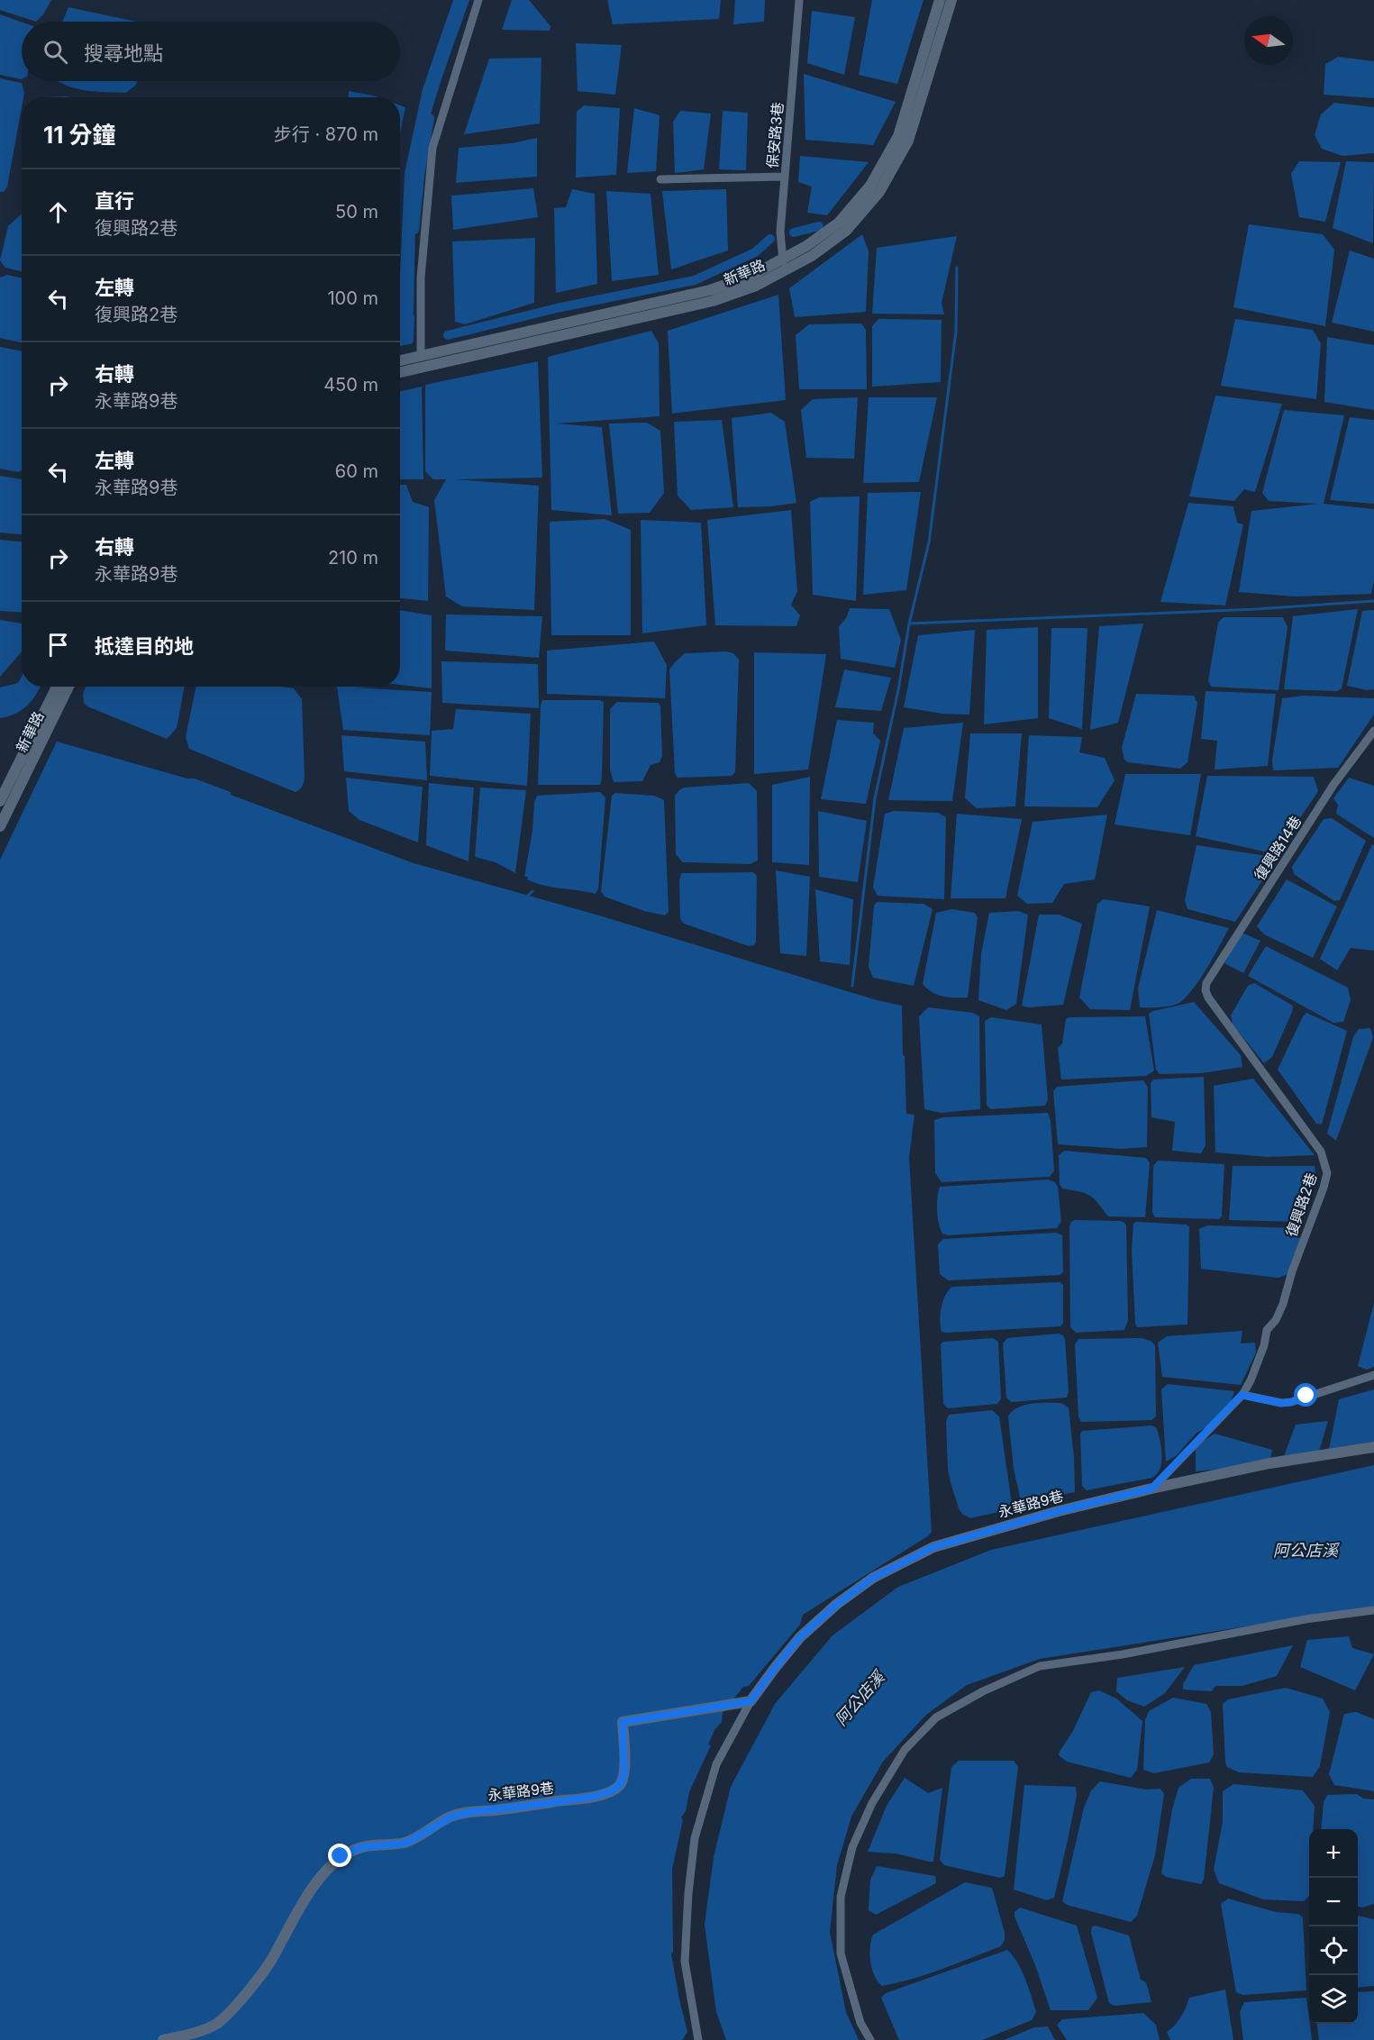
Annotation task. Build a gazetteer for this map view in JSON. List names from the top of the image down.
{
  "streets": {
    "street": [
      "保安路3巷",
      "新華路",
      "復興路14巷",
      "復興路2巷",
      "永華路9巷"
    ]
  },
  "crossings": [
    ["保安路3巷", "新華路"],
    ["復興路14巷", "復興路2巷"],
    ["復興路2巷", "永華路9巷"]
  ],
  "water": ["阿公店溪"],
  "north": "left",
  "page": {
    "search": "搜尋地點",
    "heading": ["11 分鐘", "步行 · 870 m"],
    "list": [
      ["直行", "復興路2巷", "50 m"],
      ["左轉", "復興路2巷", "100 m"],
      ["右轉", "永華路9巷", "450 m"],
      ["左轉", "永華路9巷", "60 m"],
      ["右轉", "永華路9巷", "210 m"],
      "抵達目的地"
    ],
    "map_buttons": ["+", "−"]
  }
}
